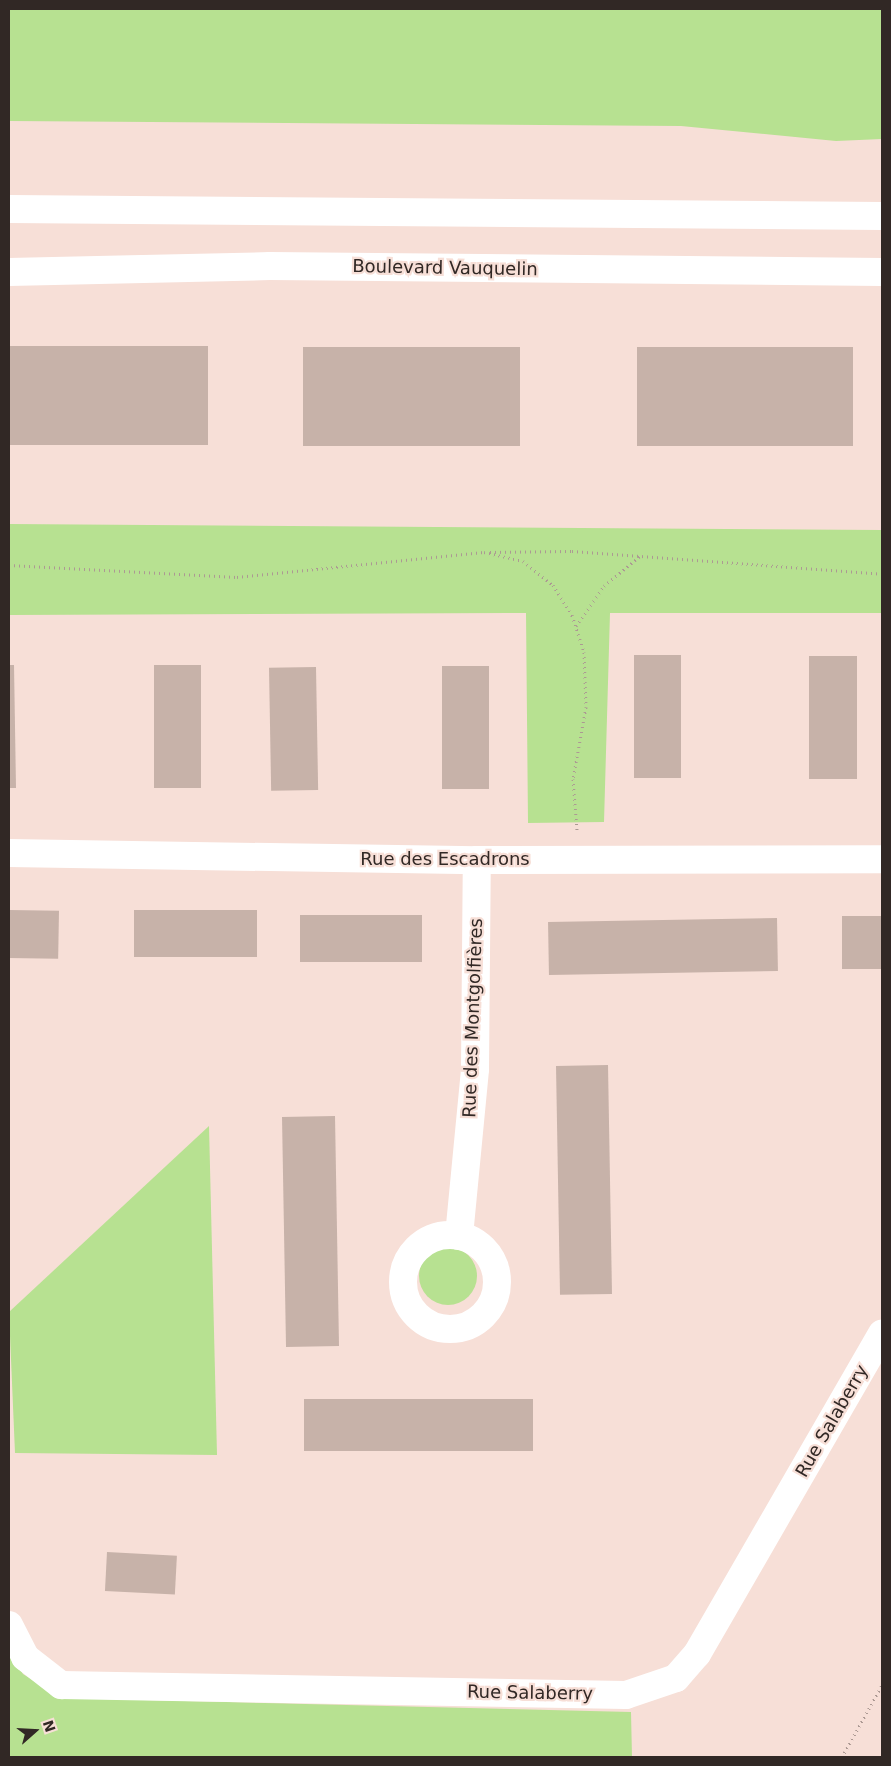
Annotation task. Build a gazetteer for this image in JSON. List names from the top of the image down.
{
  "streets": {
    "street": [
      "Boulevard Vauquelin",
      "Rue des Escadrons",
      "Rue des Montgolfières",
      "Rue Salaberry"
    ]
  },
  "crossings": [
    ["Rue des Escadrons", "Rue des Montgolfières"]
  ],
  "north": "right"
}
